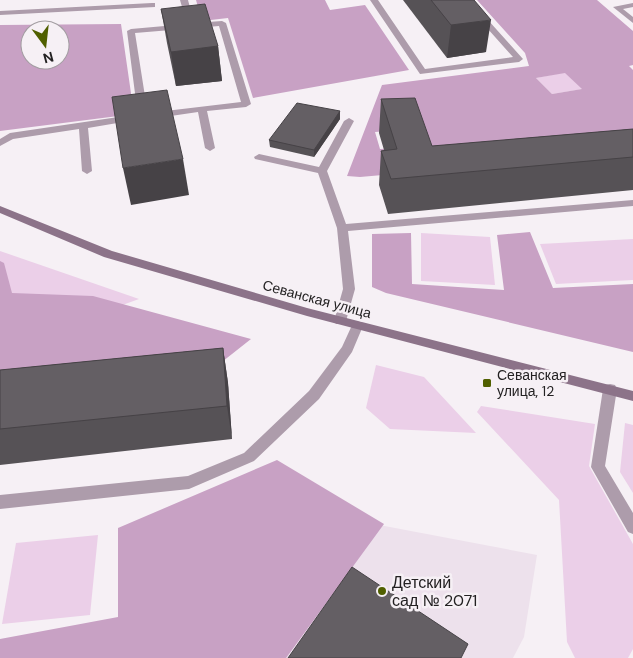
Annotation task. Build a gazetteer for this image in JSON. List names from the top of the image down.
{
  "streets": {
    "street": ["Севанская улица"]
  },
  "places": {
    "transit": ["Севанская улица, 12"],
    "other": ["Детский сад № 2071"]
  },
  "north": "bottom"
}
